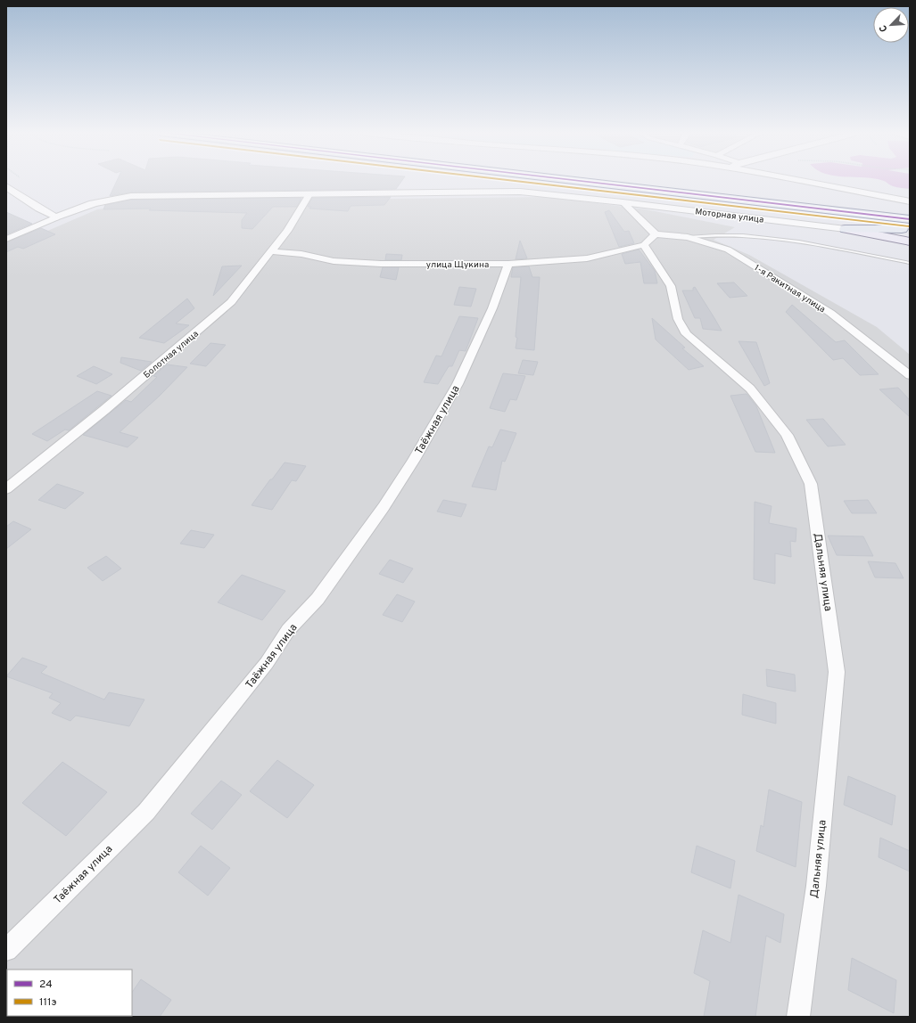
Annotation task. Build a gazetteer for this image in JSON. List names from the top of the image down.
{
  "streets": {
    "street": [
      "Моторная улица",
      "улица Щукина",
      "1-я Ракитная улица",
      "Болотная улица",
      "Таёжная улица",
      "Дальняя улица"
    ]
  },
  "crossings": [
    ["Моторная улица", "Болотная улица"],
    ["улица Щукина", "Болотная улица"],
    ["улица Щукина", "Таёжная улица"],
    ["улица Щукина", "Дальняя улица"]
  ],
  "lines": ["transit line 24", "transit line 111э"],
  "legend": ["24", "111э"],
  "north": "bottom left"
}
